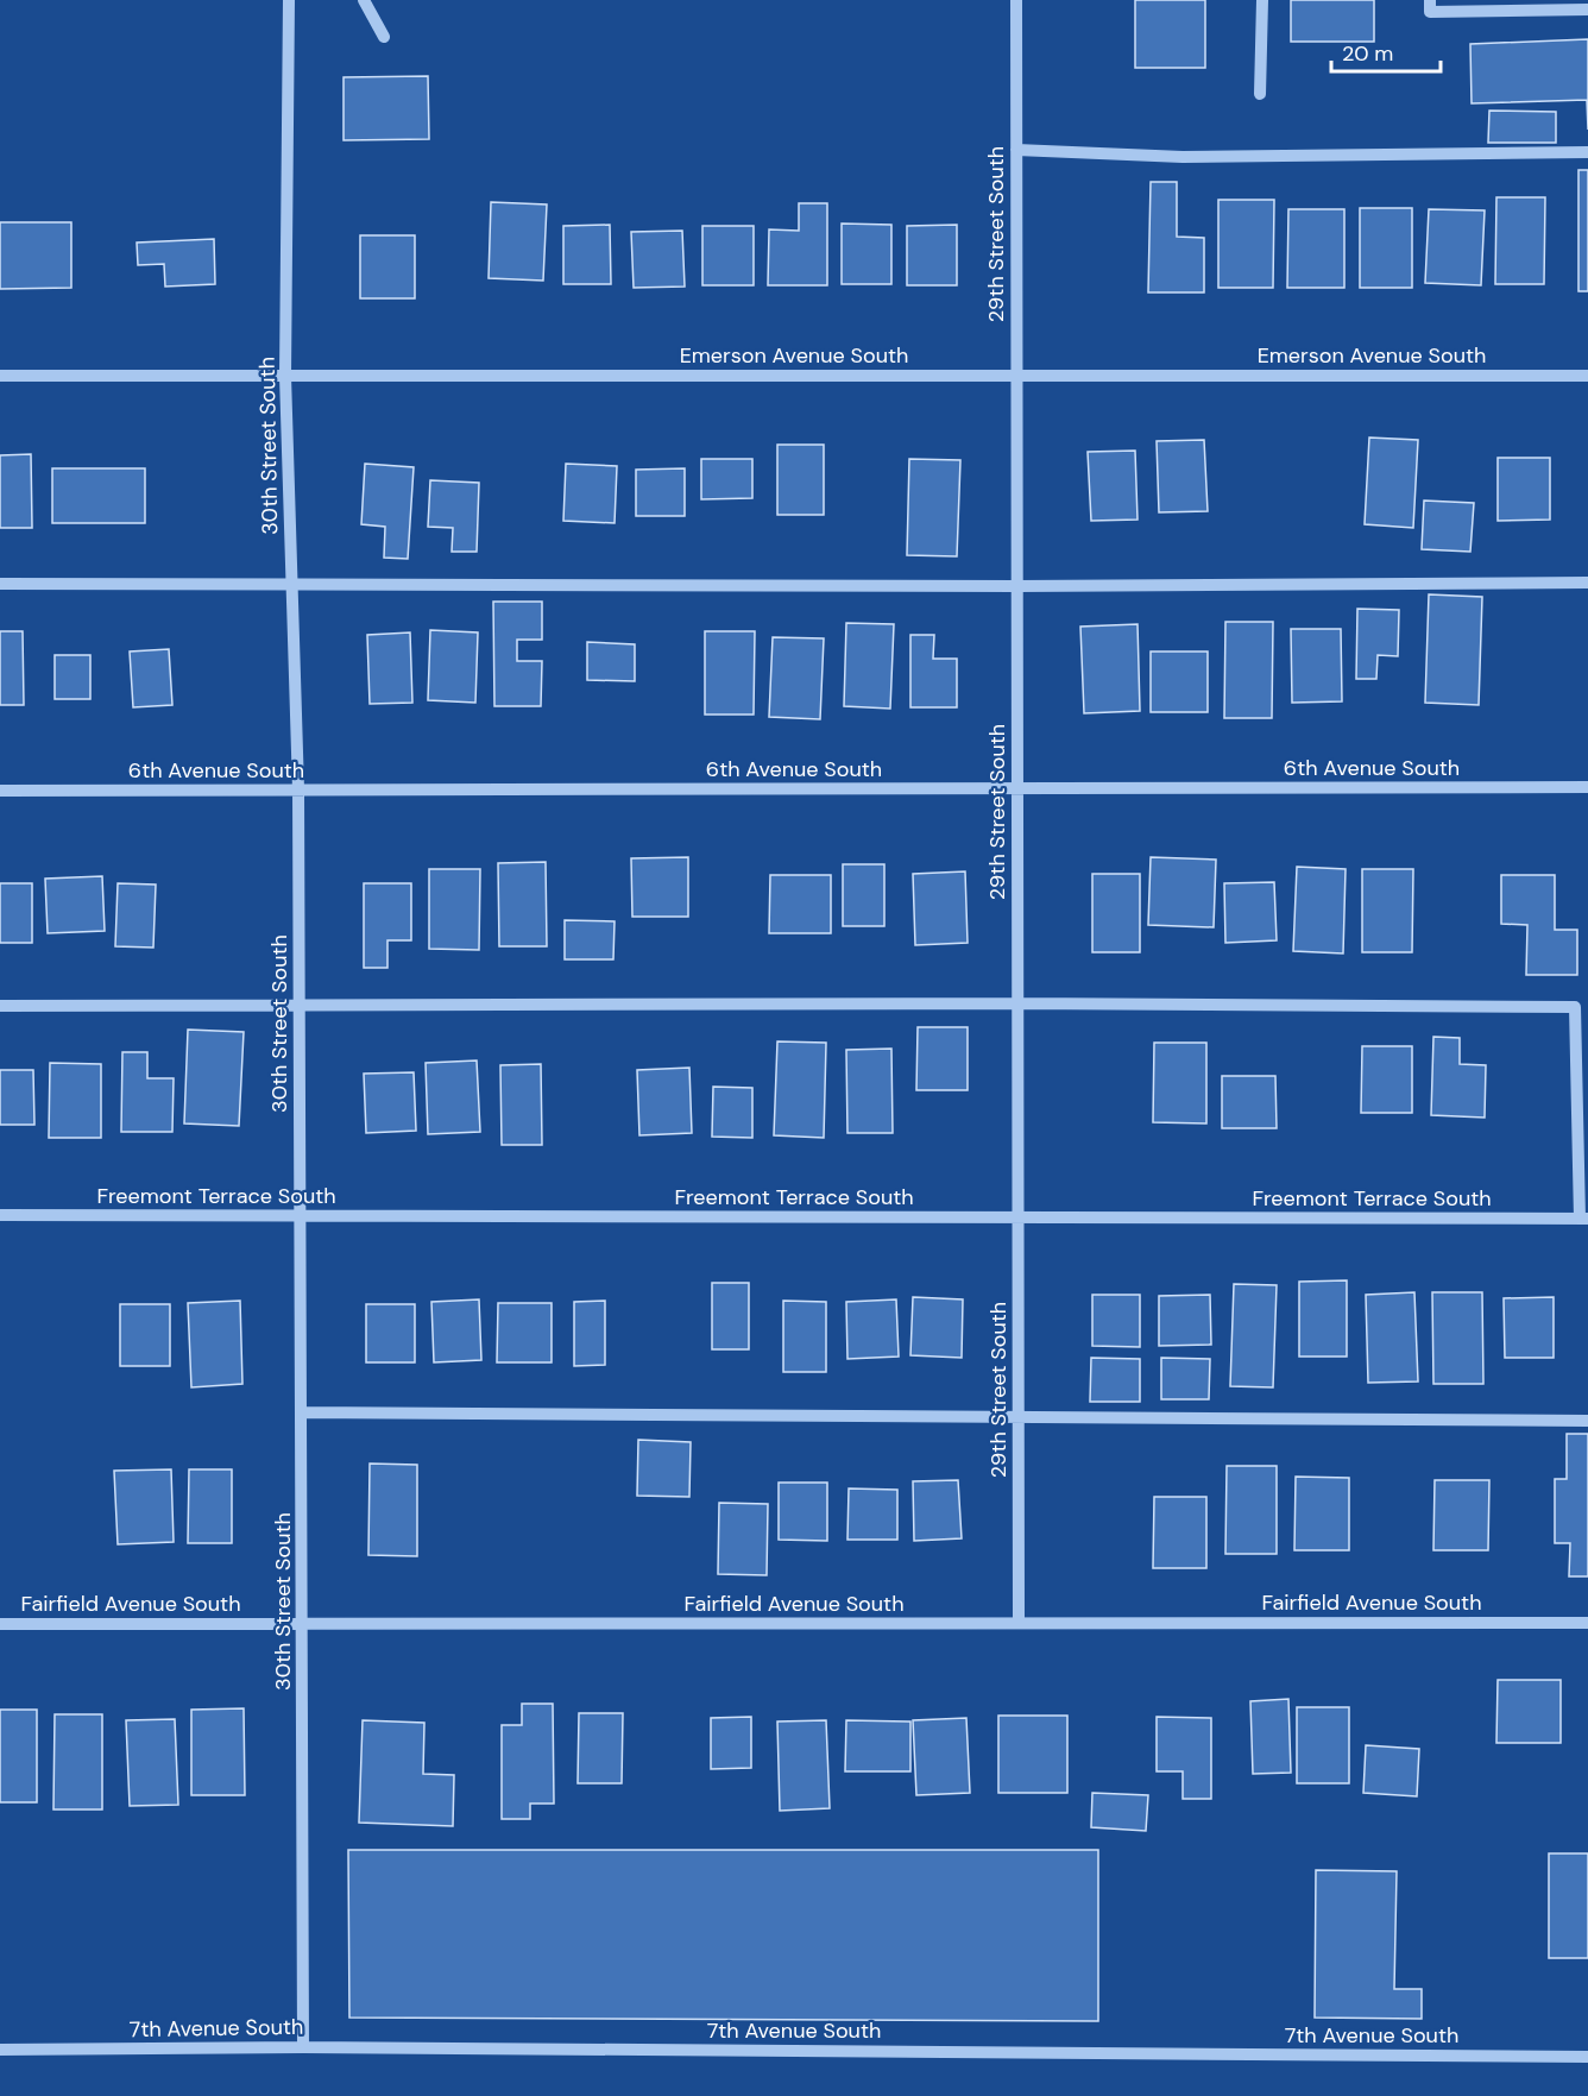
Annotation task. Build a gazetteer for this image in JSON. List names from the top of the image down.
{
  "streets": {
    "street": [
      "29th Street South",
      "Emerson Avenue South",
      "30th Street South",
      "6th Avenue South",
      "Freemont Terrace South",
      "Fairfield Avenue South",
      "7th Avenue South"
    ]
  },
  "crossings": [
    ["29th Street South", "Emerson Avenue South"],
    ["29th Street South", "6th Avenue South"],
    ["29th Street South", "Freemont Terrace South"],
    ["29th Street South", "Fairfield Avenue South"],
    ["Emerson Avenue South", "30th Street South"],
    ["30th Street South", "6th Avenue South"],
    ["30th Street South", "Freemont Terrace South"],
    ["30th Street South", "Fairfield Avenue South"],
    ["30th Street South", "7th Avenue South"]
  ],
  "scale_bar": "20 m"
}
